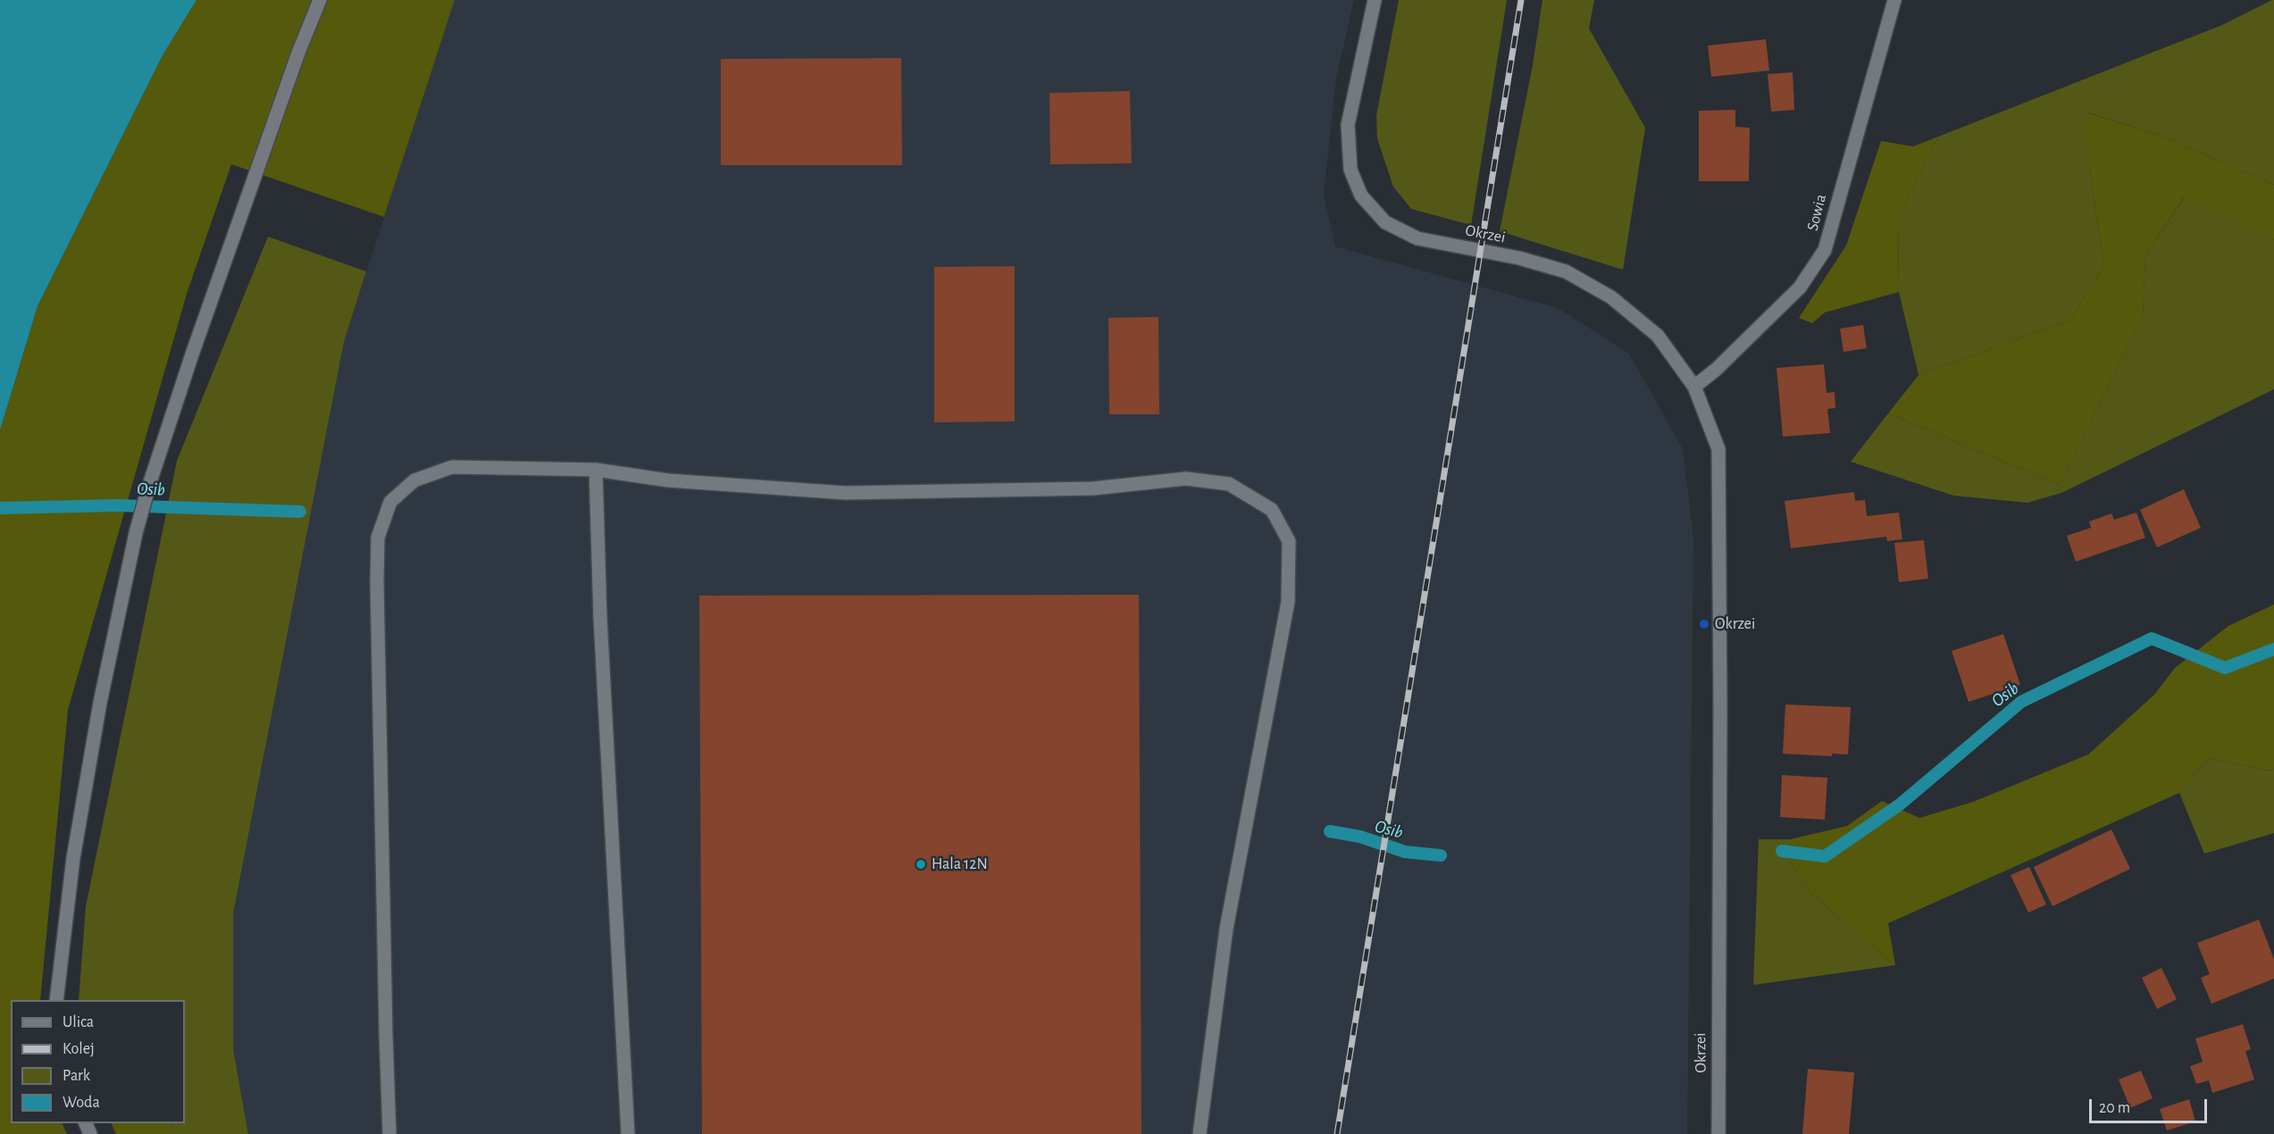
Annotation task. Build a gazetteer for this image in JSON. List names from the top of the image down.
{
  "streets": {
    "street": ["Sowia", "Okrzei"]
  },
  "crossings": [
    ["Sowia", "Okrzei"]
  ],
  "water": ["Osib"],
  "places": ["Okrzei", "Hala 12N"],
  "legend": [
    "Ulica",
    "Kolej",
    "Park",
    "Woda"
  ],
  "scale_bar": "20 m"
}
